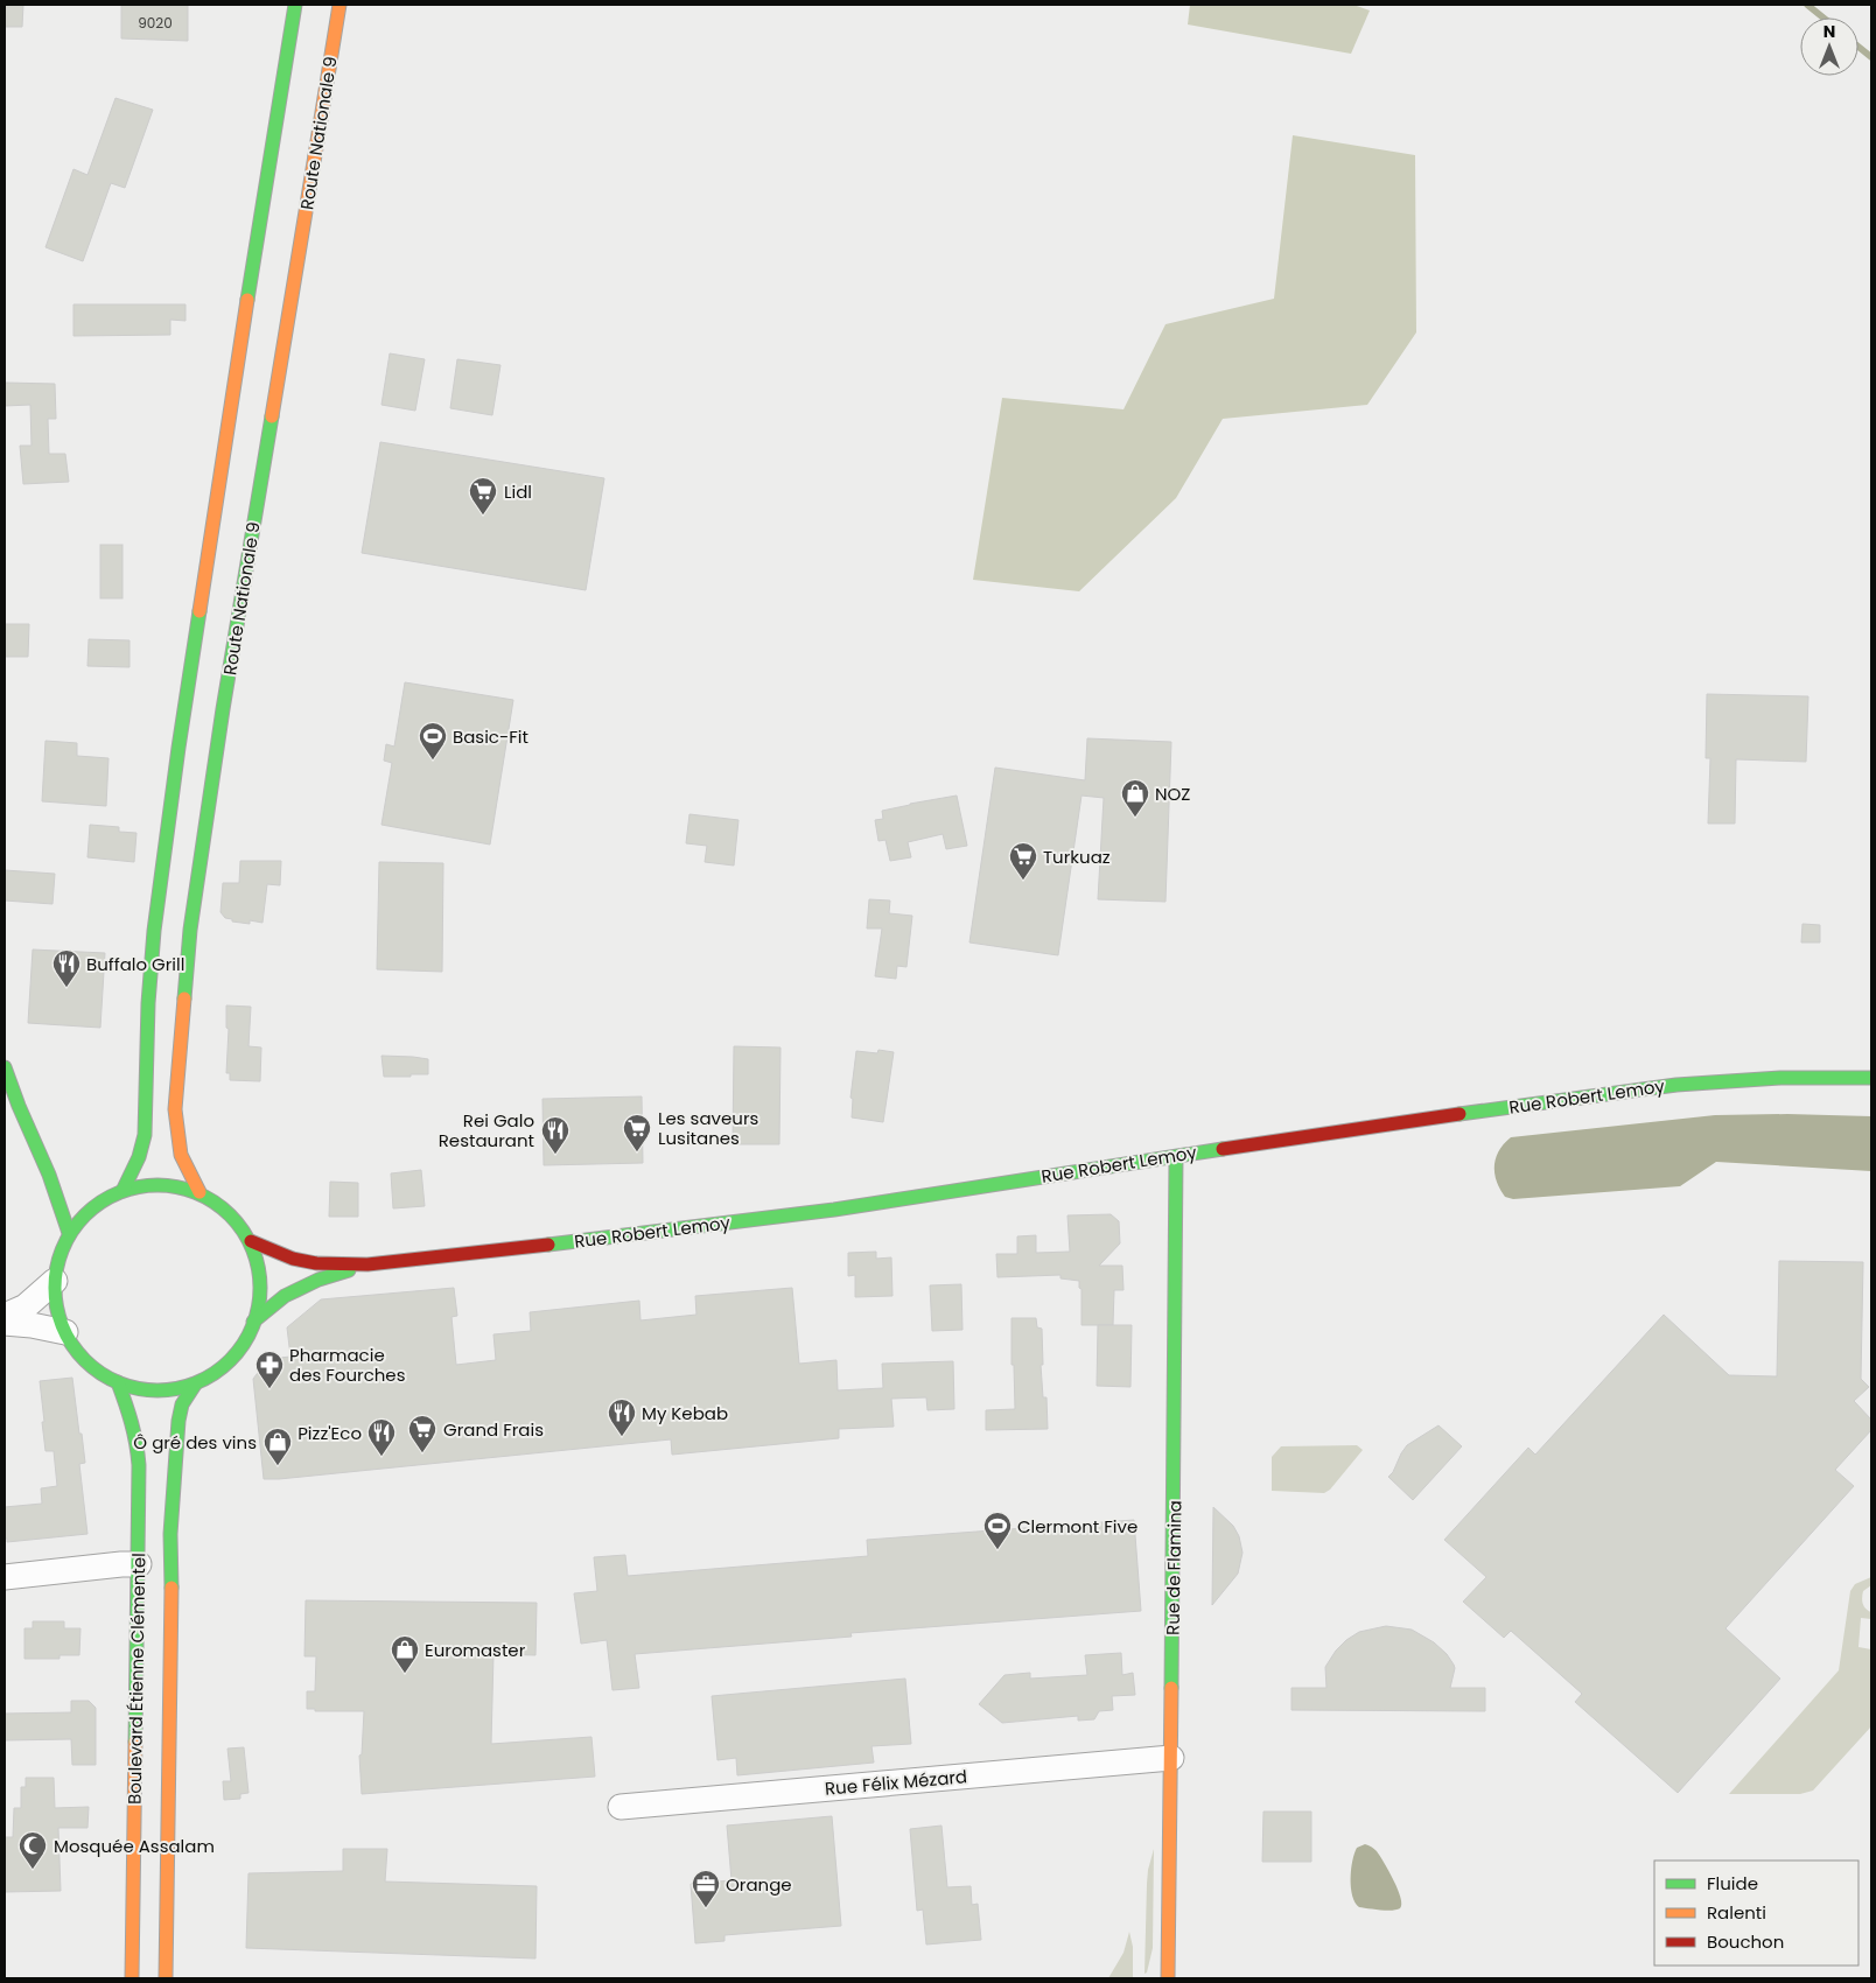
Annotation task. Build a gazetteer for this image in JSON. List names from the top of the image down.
{
  "streets": {
    "main road": [
      "Route Nationale 9",
      "Rue Robert Lemoy",
      "Rue de Flamina",
      "Boulevard Étienne Clémentel"
    ],
    "street": ["Rue Félix Mézard"]
  },
  "crossings": [
    ["Route Nationale 9", "Rue Robert Lemoy"],
    ["Route Nationale 9", "Boulevard Étienne Clémentel"],
    ["Rue Robert Lemoy", "Rue de Flamina"],
    ["Rue Robert Lemoy", "Boulevard Étienne Clémentel"],
    ["Rue de Flamina", "Rue Félix Mézard"]
  ],
  "places": {
    "supermarket": [
      "Lidl",
      "Turkuaz",
      "Les saveurs Lusitanes",
      "Grand Frais"
    ],
    "sports": ["Basic-Fit", "Clermont Five"],
    "shop": ["NOZ", "Ô gré des vins", "Euromaster"],
    "restaurant": [
      "Buffalo Grill",
      "Rei Galo Restaurant",
      "My Kebab",
      "Pizz'Eco"
    ],
    "pharmacy": ["Pharmacie des Fourches"],
    "mosque": ["Mosquée Assalam"],
    "office": ["Orange"]
  },
  "house_numbers": ["9020"],
  "legend": ["Fluide", "Ralenti", "Bouchon"],
  "north": "top"
}
